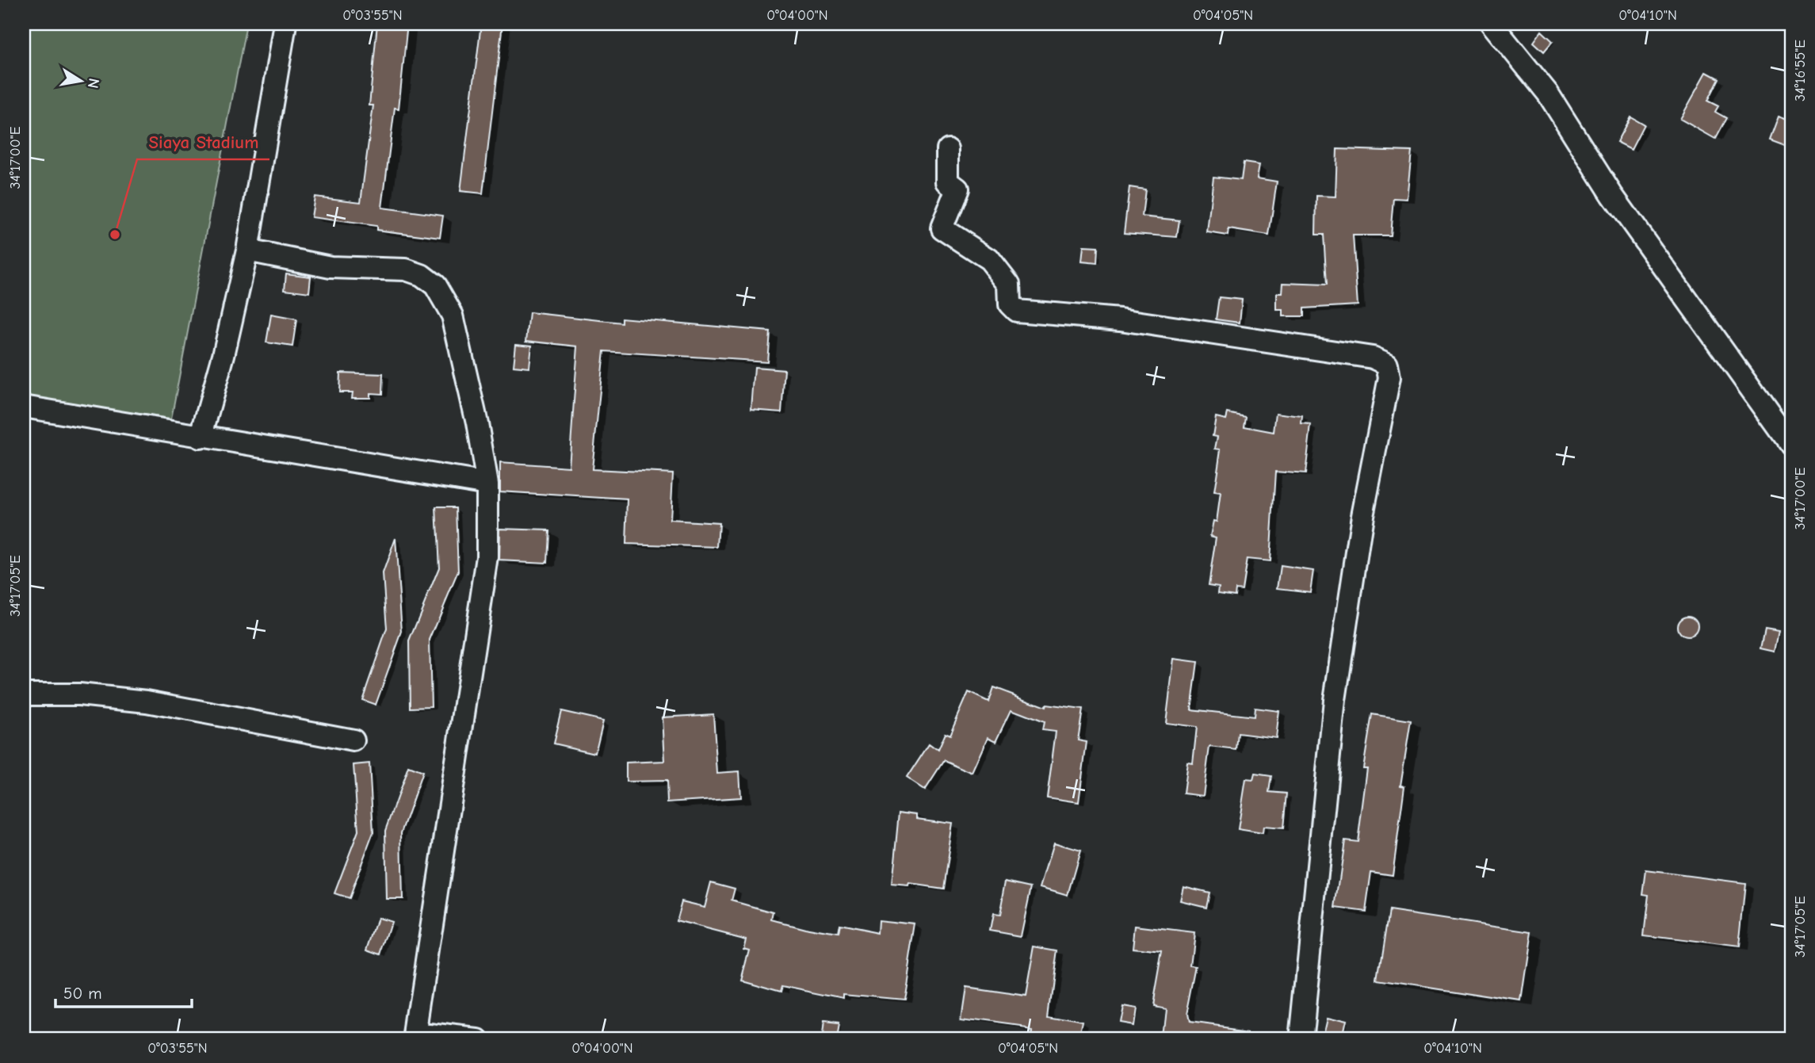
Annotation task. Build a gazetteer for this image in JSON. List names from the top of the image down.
{
  "places": ["Siaya Stadium"],
  "scale_bar": "50 m",
  "north": "right",
  "coordinates": [
    "0°03'55\"N",
    "0°04'00\"N",
    "0°04'05\"N",
    "0°04'10\"N",
    "34°16'55\"E",
    "34°17'00\"E",
    "34°17'05\"E"
  ]
}
